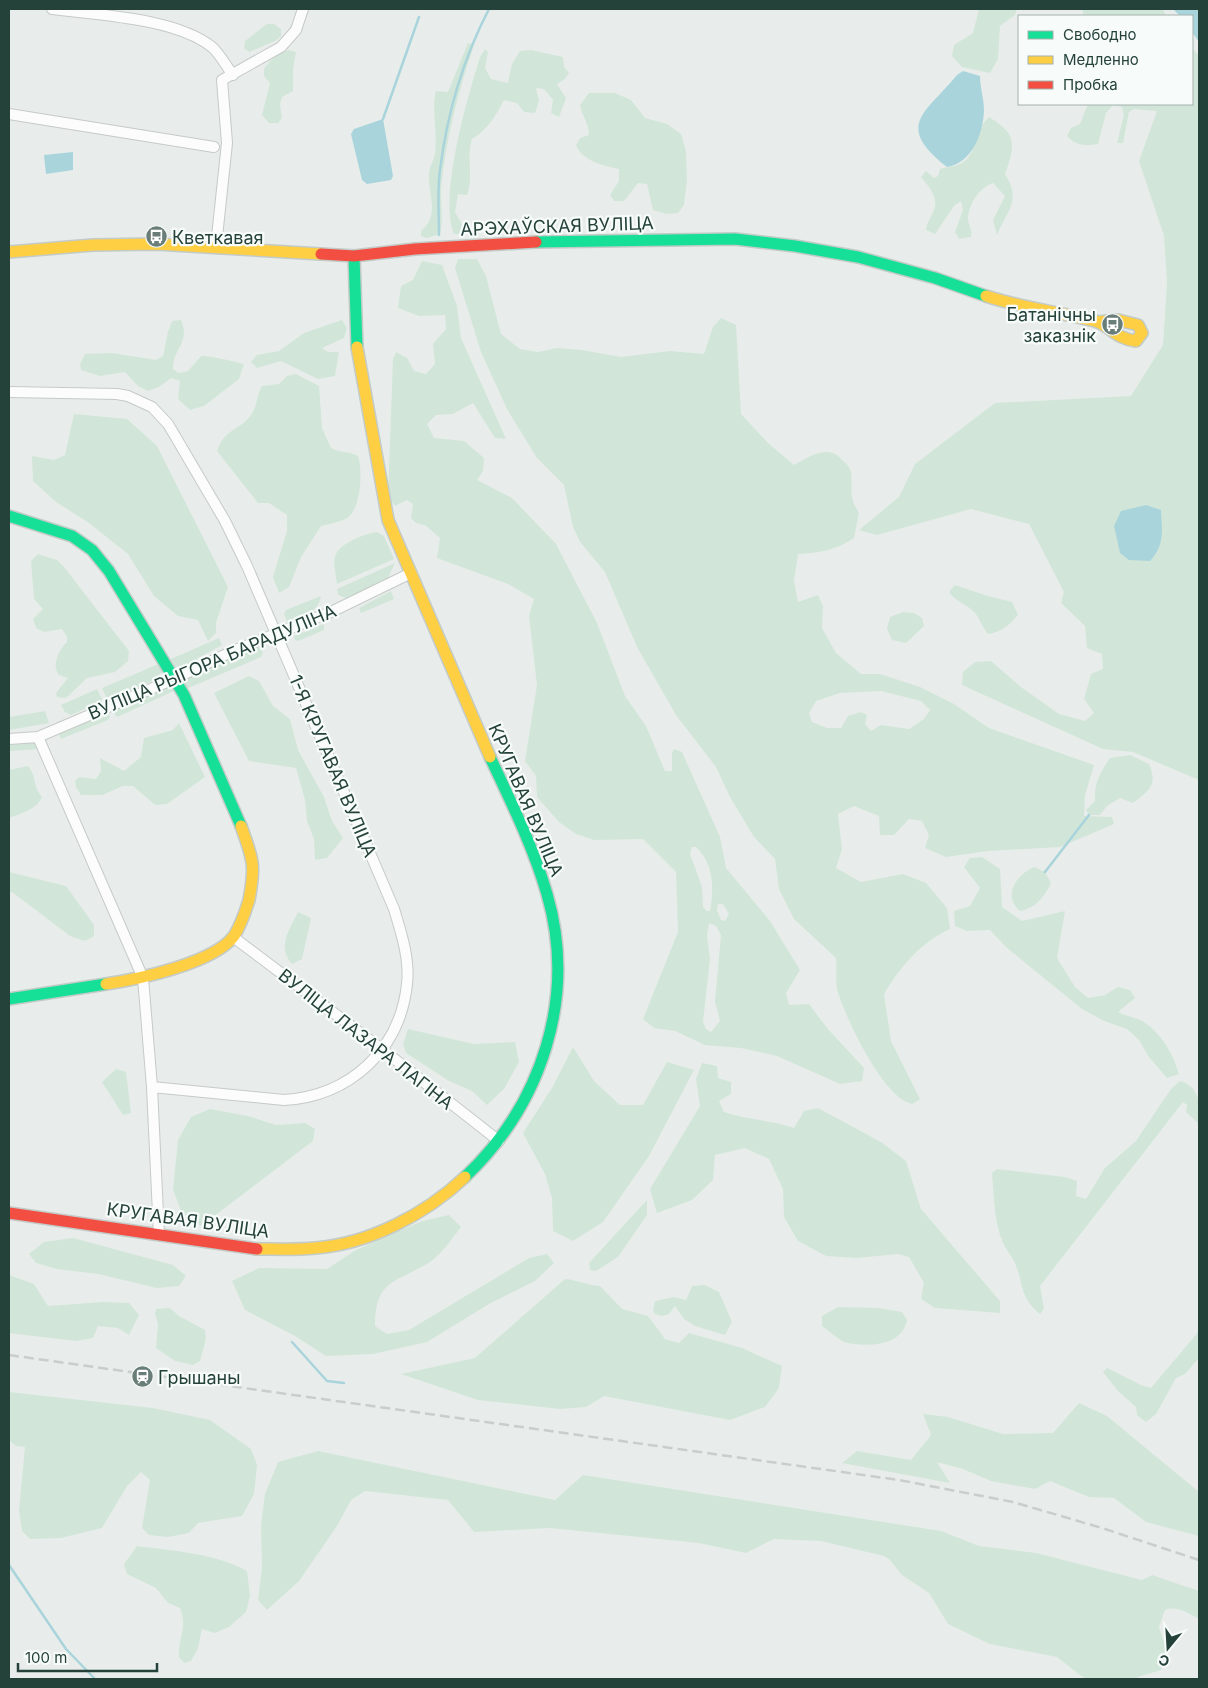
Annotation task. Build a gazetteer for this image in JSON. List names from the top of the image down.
{
  "streets": {
    "street": [
      "АРЭХАЎСКАЯ ВУЛІЦА",
      "ВУЛІЦА РЫГОРА БАРАДУЛІНА",
      "1-Я КРУГАВАЯ ВУЛІЦА",
      "КРУГАВАЯ ВУЛІЦА",
      "ВУЛІЦА ЛАЗАРА ЛАГІНА"
    ]
  },
  "crossings": [
    ["АРЭХАЎСКАЯ ВУЛІЦА", "КРУГАВАЯ ВУЛІЦА"],
    ["ВУЛІЦА РЫГОРА БАРАДУЛІНА", "1-Я КРУГАВАЯ ВУЛІЦА"],
    ["ВУЛІЦА РЫГОРА БАРАДУЛІНА", "КРУГАВАЯ ВУЛІЦА"],
    ["1-Я КРУГАВАЯ ВУЛІЦА", "ВУЛІЦА ЛАЗАРА ЛАГІНА"],
    ["КРУГАВАЯ ВУЛІЦА", "ВУЛІЦА ЛАЗАРА ЛАГІНА"]
  ],
  "places": {
    "bus stop": ["Кветкавая", "Батанічны заказнік"],
    "station": ["Грышаны"]
  },
  "legend": ["Свободно", "Медленно", "Пробка"],
  "scale_bar": "100 m",
  "north": "bottom"
}
